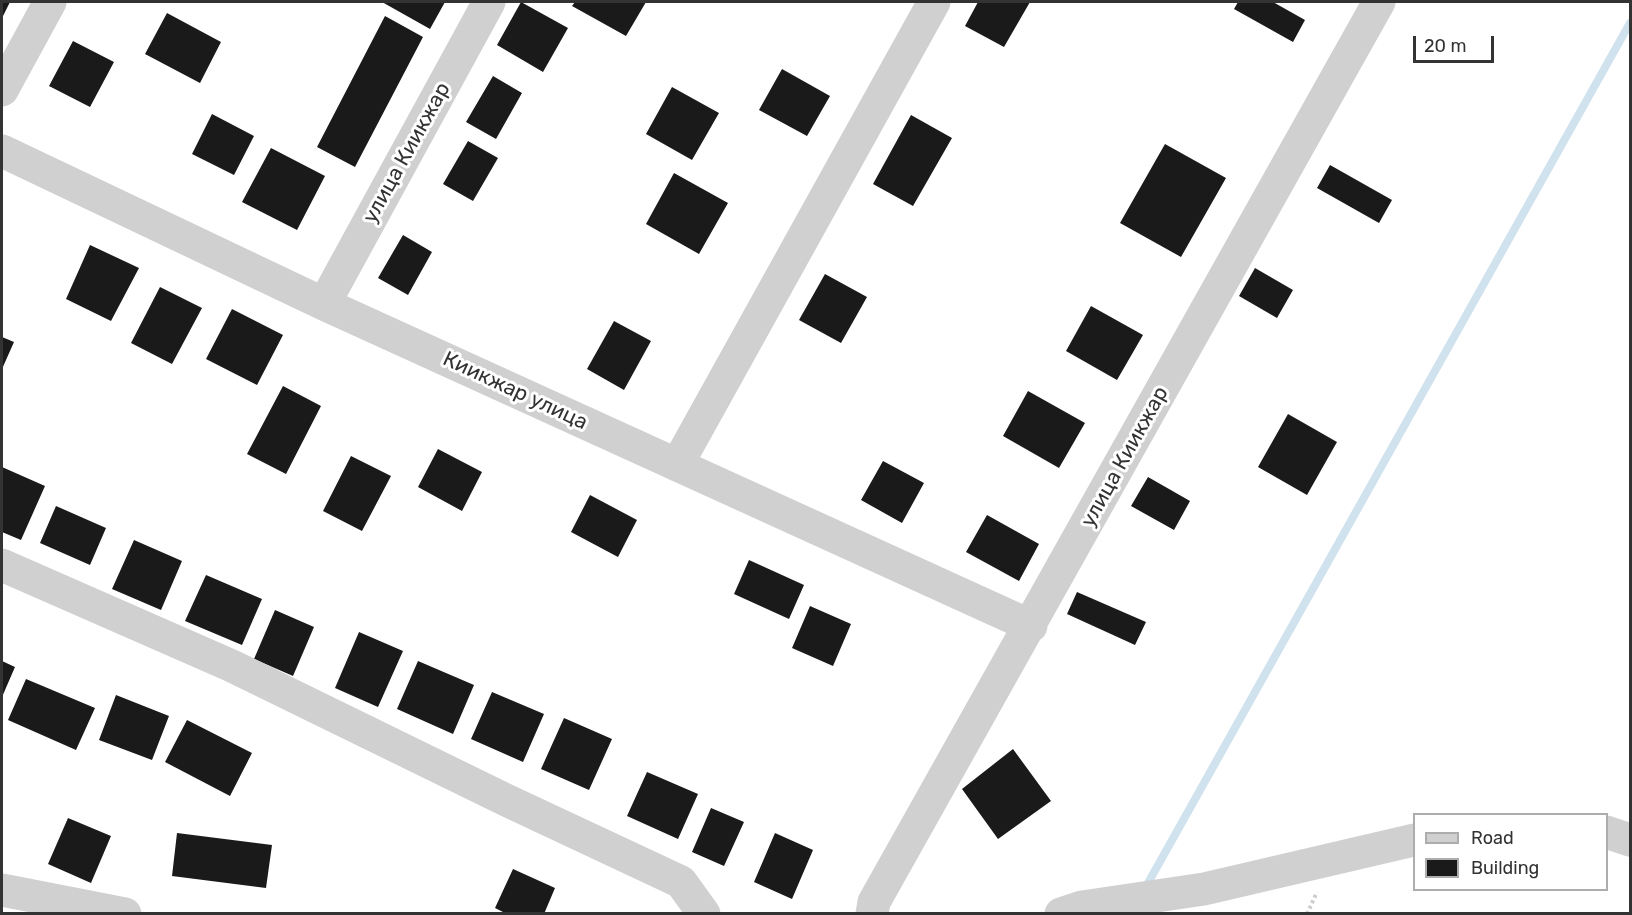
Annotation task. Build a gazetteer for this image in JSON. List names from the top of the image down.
{
  "streets": {
    "street": ["улица Киикжар", "Киикжар улица"]
  },
  "crossings": [
    ["улица Киикжар", "Киикжар улица"]
  ],
  "legend": ["Road", "Building"],
  "scale_bar": "20 m"
}
